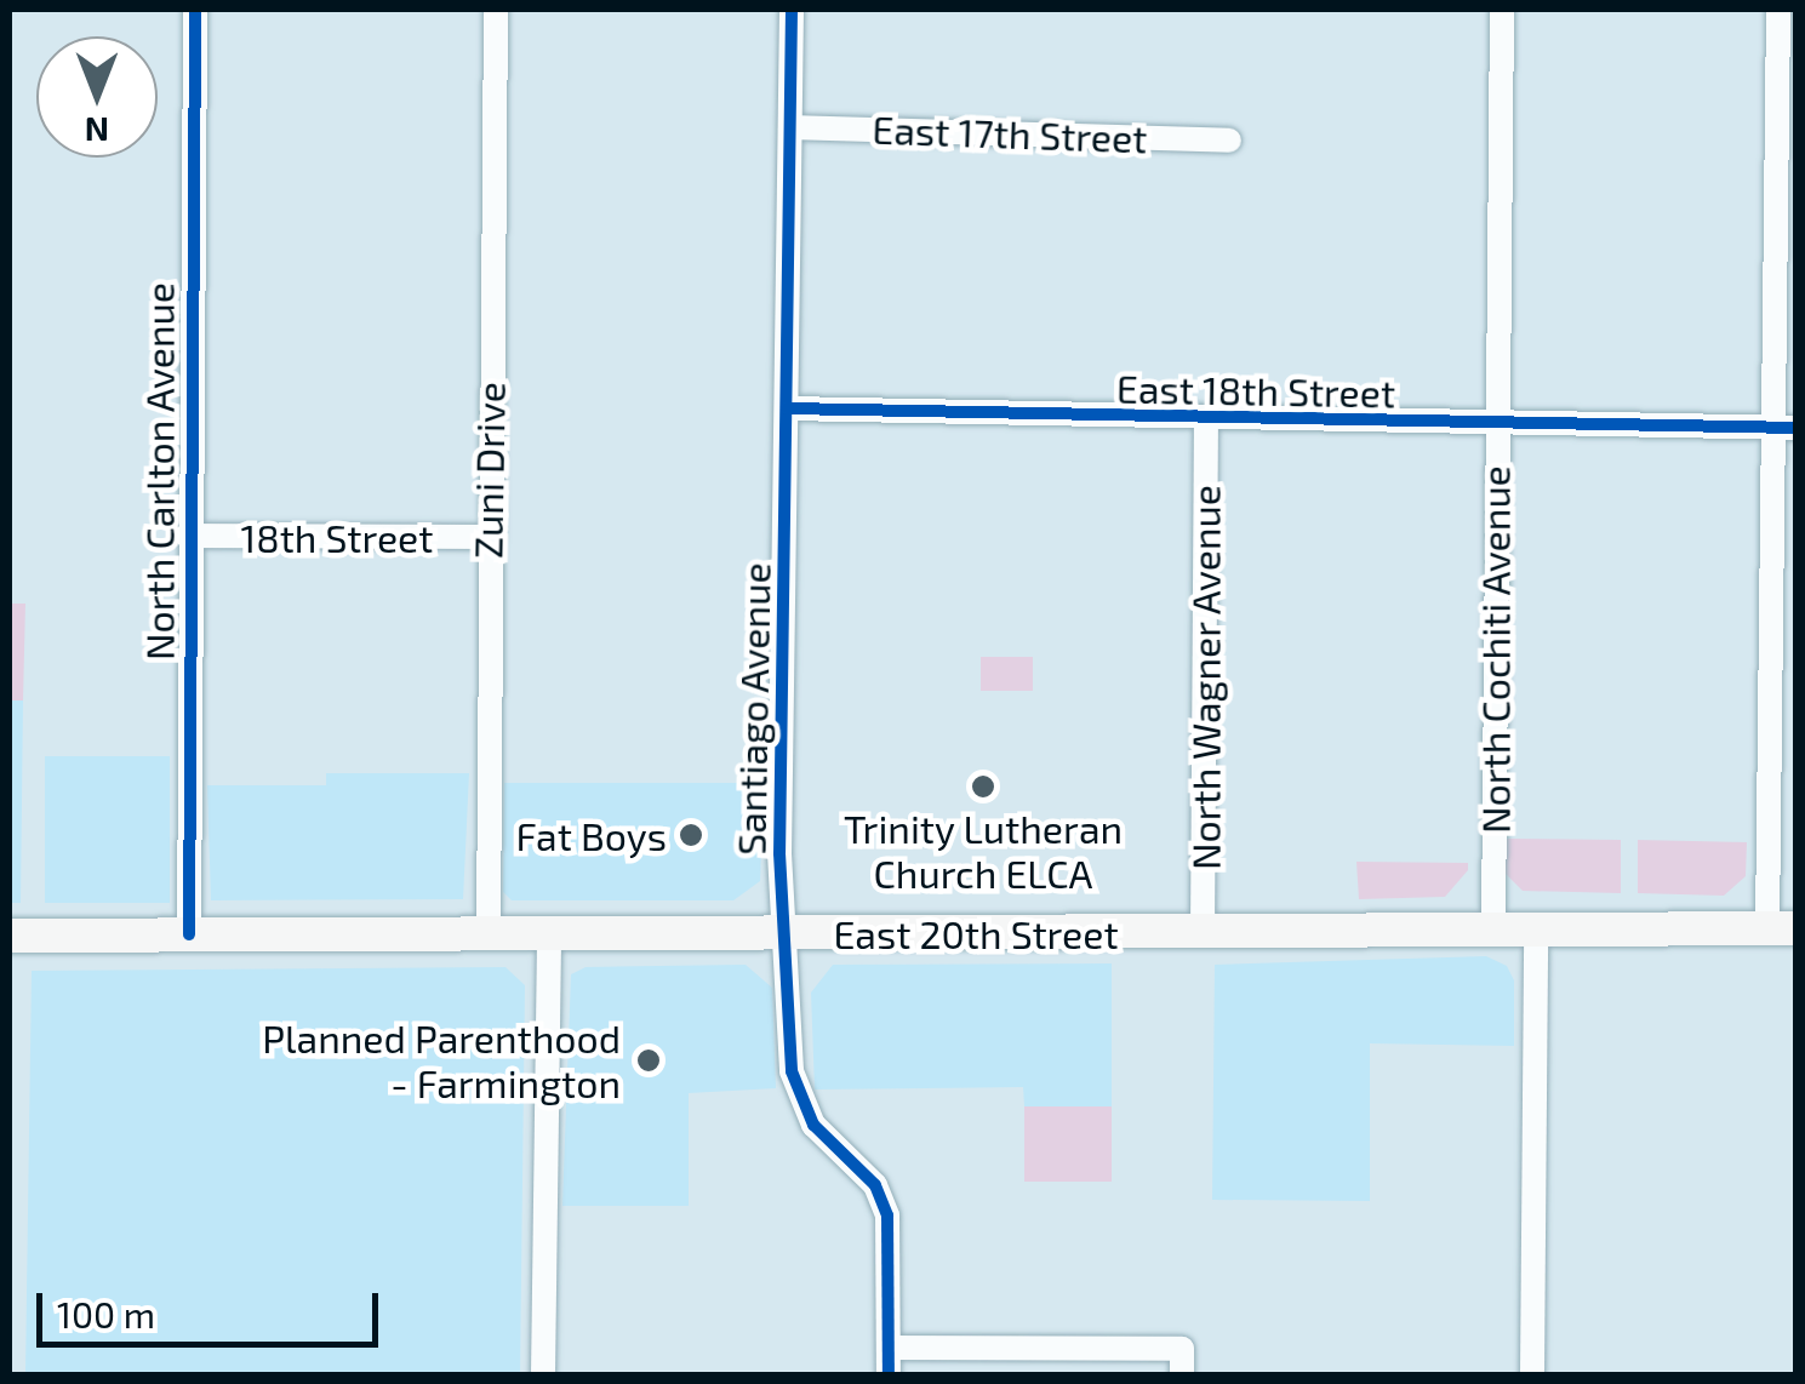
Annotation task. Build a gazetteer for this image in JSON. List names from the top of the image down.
{
  "streets": {
    "main road": ["East 20th Street"],
    "street": [
      "East 17th Street",
      "East 18th Street",
      "Zuni Drive",
      "North Carlton Avenue",
      "18th Street",
      "North Cochiti Avenue",
      "North Wagner Avenue",
      "Santiago Avenue"
    ]
  },
  "crossings": [
    ["East 17th Street", "Santiago Avenue"],
    ["East 18th Street", "North Cochiti Avenue"],
    ["East 18th Street", "North Wagner Avenue"],
    ["East 18th Street", "Santiago Avenue"],
    ["Zuni Drive", "18th Street"],
    ["Zuni Drive", "East 20th Street"],
    ["North Carlton Avenue", "18th Street"],
    ["North Carlton Avenue", "East 20th Street"],
    ["North Cochiti Avenue", "East 20th Street"],
    ["North Wagner Avenue", "East 20th Street"],
    ["Santiago Avenue", "East 20th Street"]
  ],
  "places": ["Trinity Lutheran Church ELCA", "Fat Boys", "Planned Parenthood - Farmington"],
  "scale_bar": "100 m",
  "north": "bottom"
}
